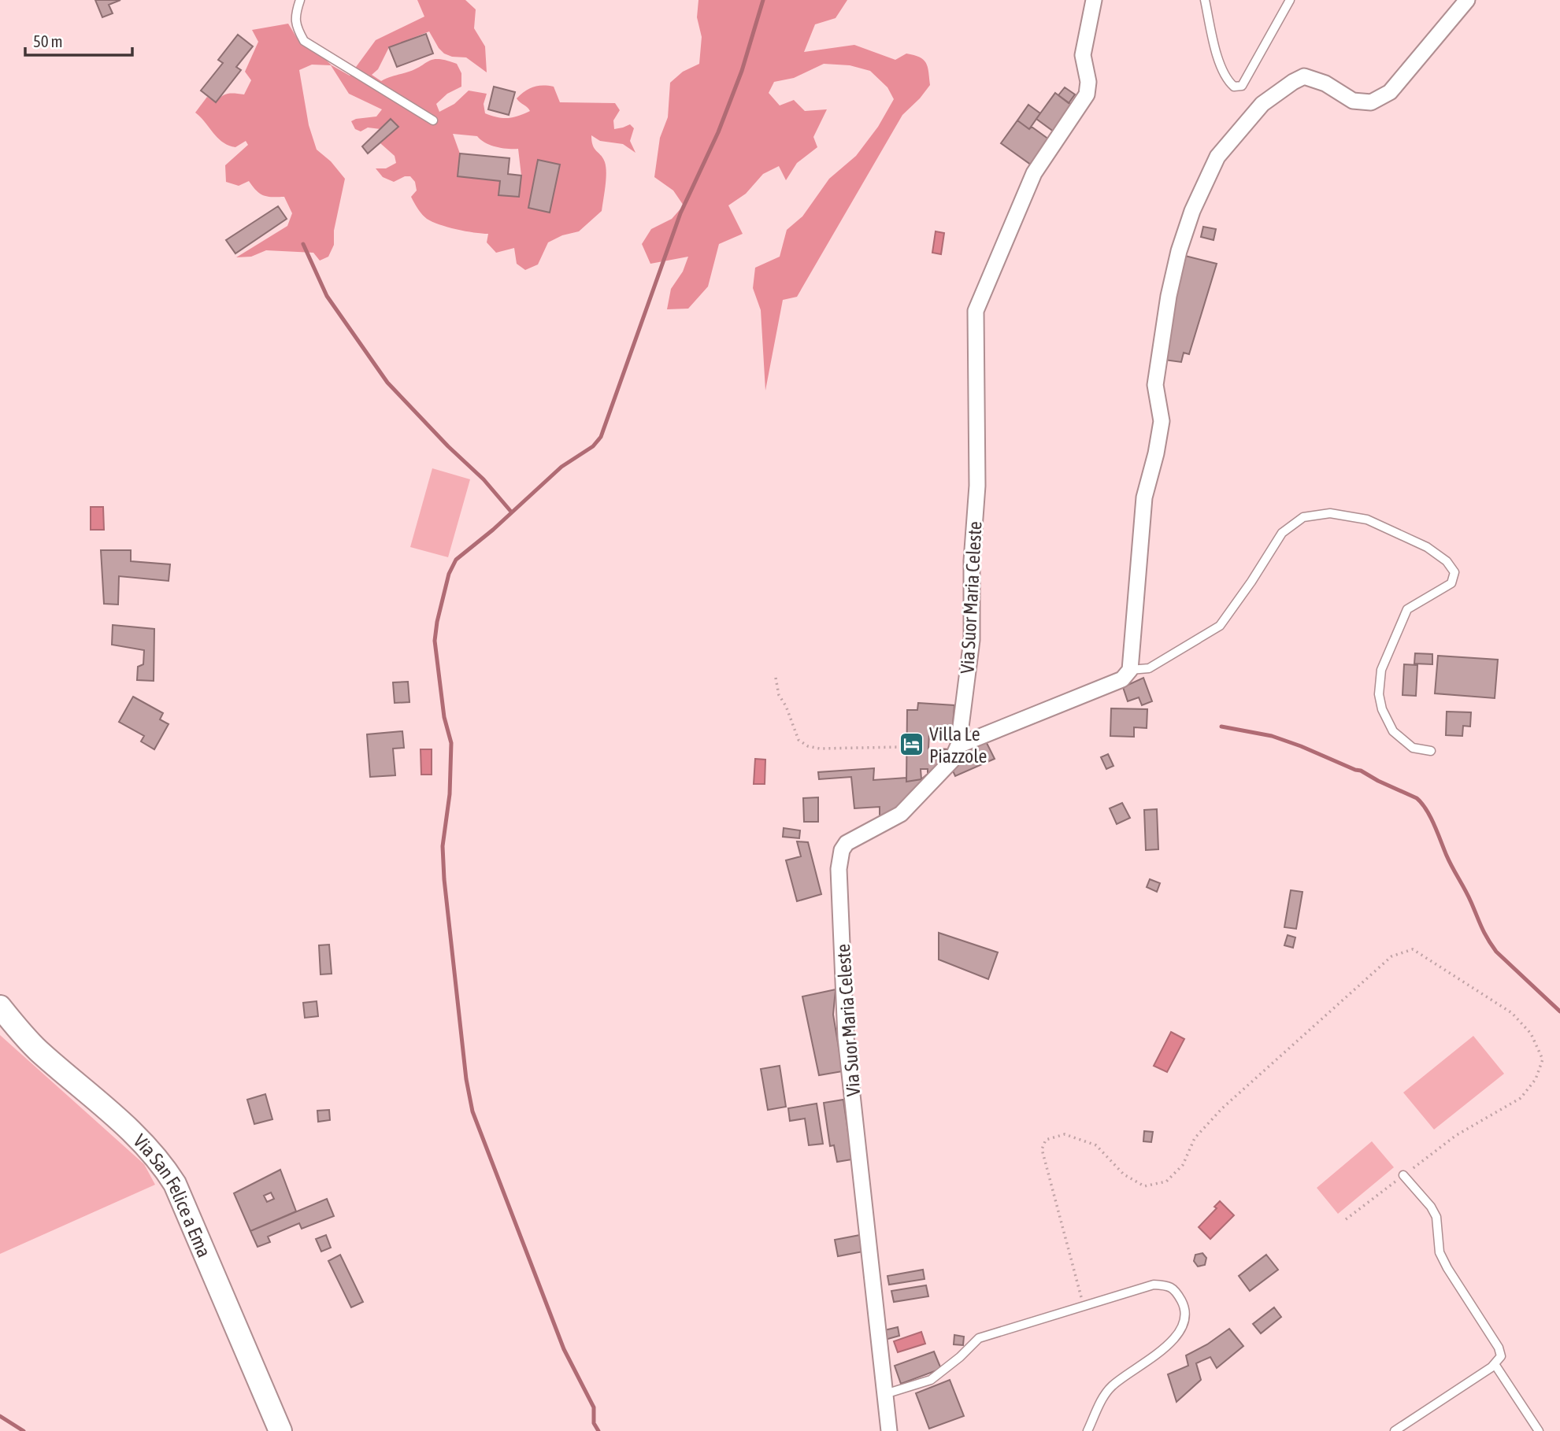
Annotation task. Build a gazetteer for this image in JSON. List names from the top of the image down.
{
  "streets": {
    "street": ["Via Suor Maria Celeste", "Via San Felice a Ema"]
  },
  "places": {
    "hotel": ["Villa Le Piazzole"]
  },
  "scale_bar": "50 m"
}
